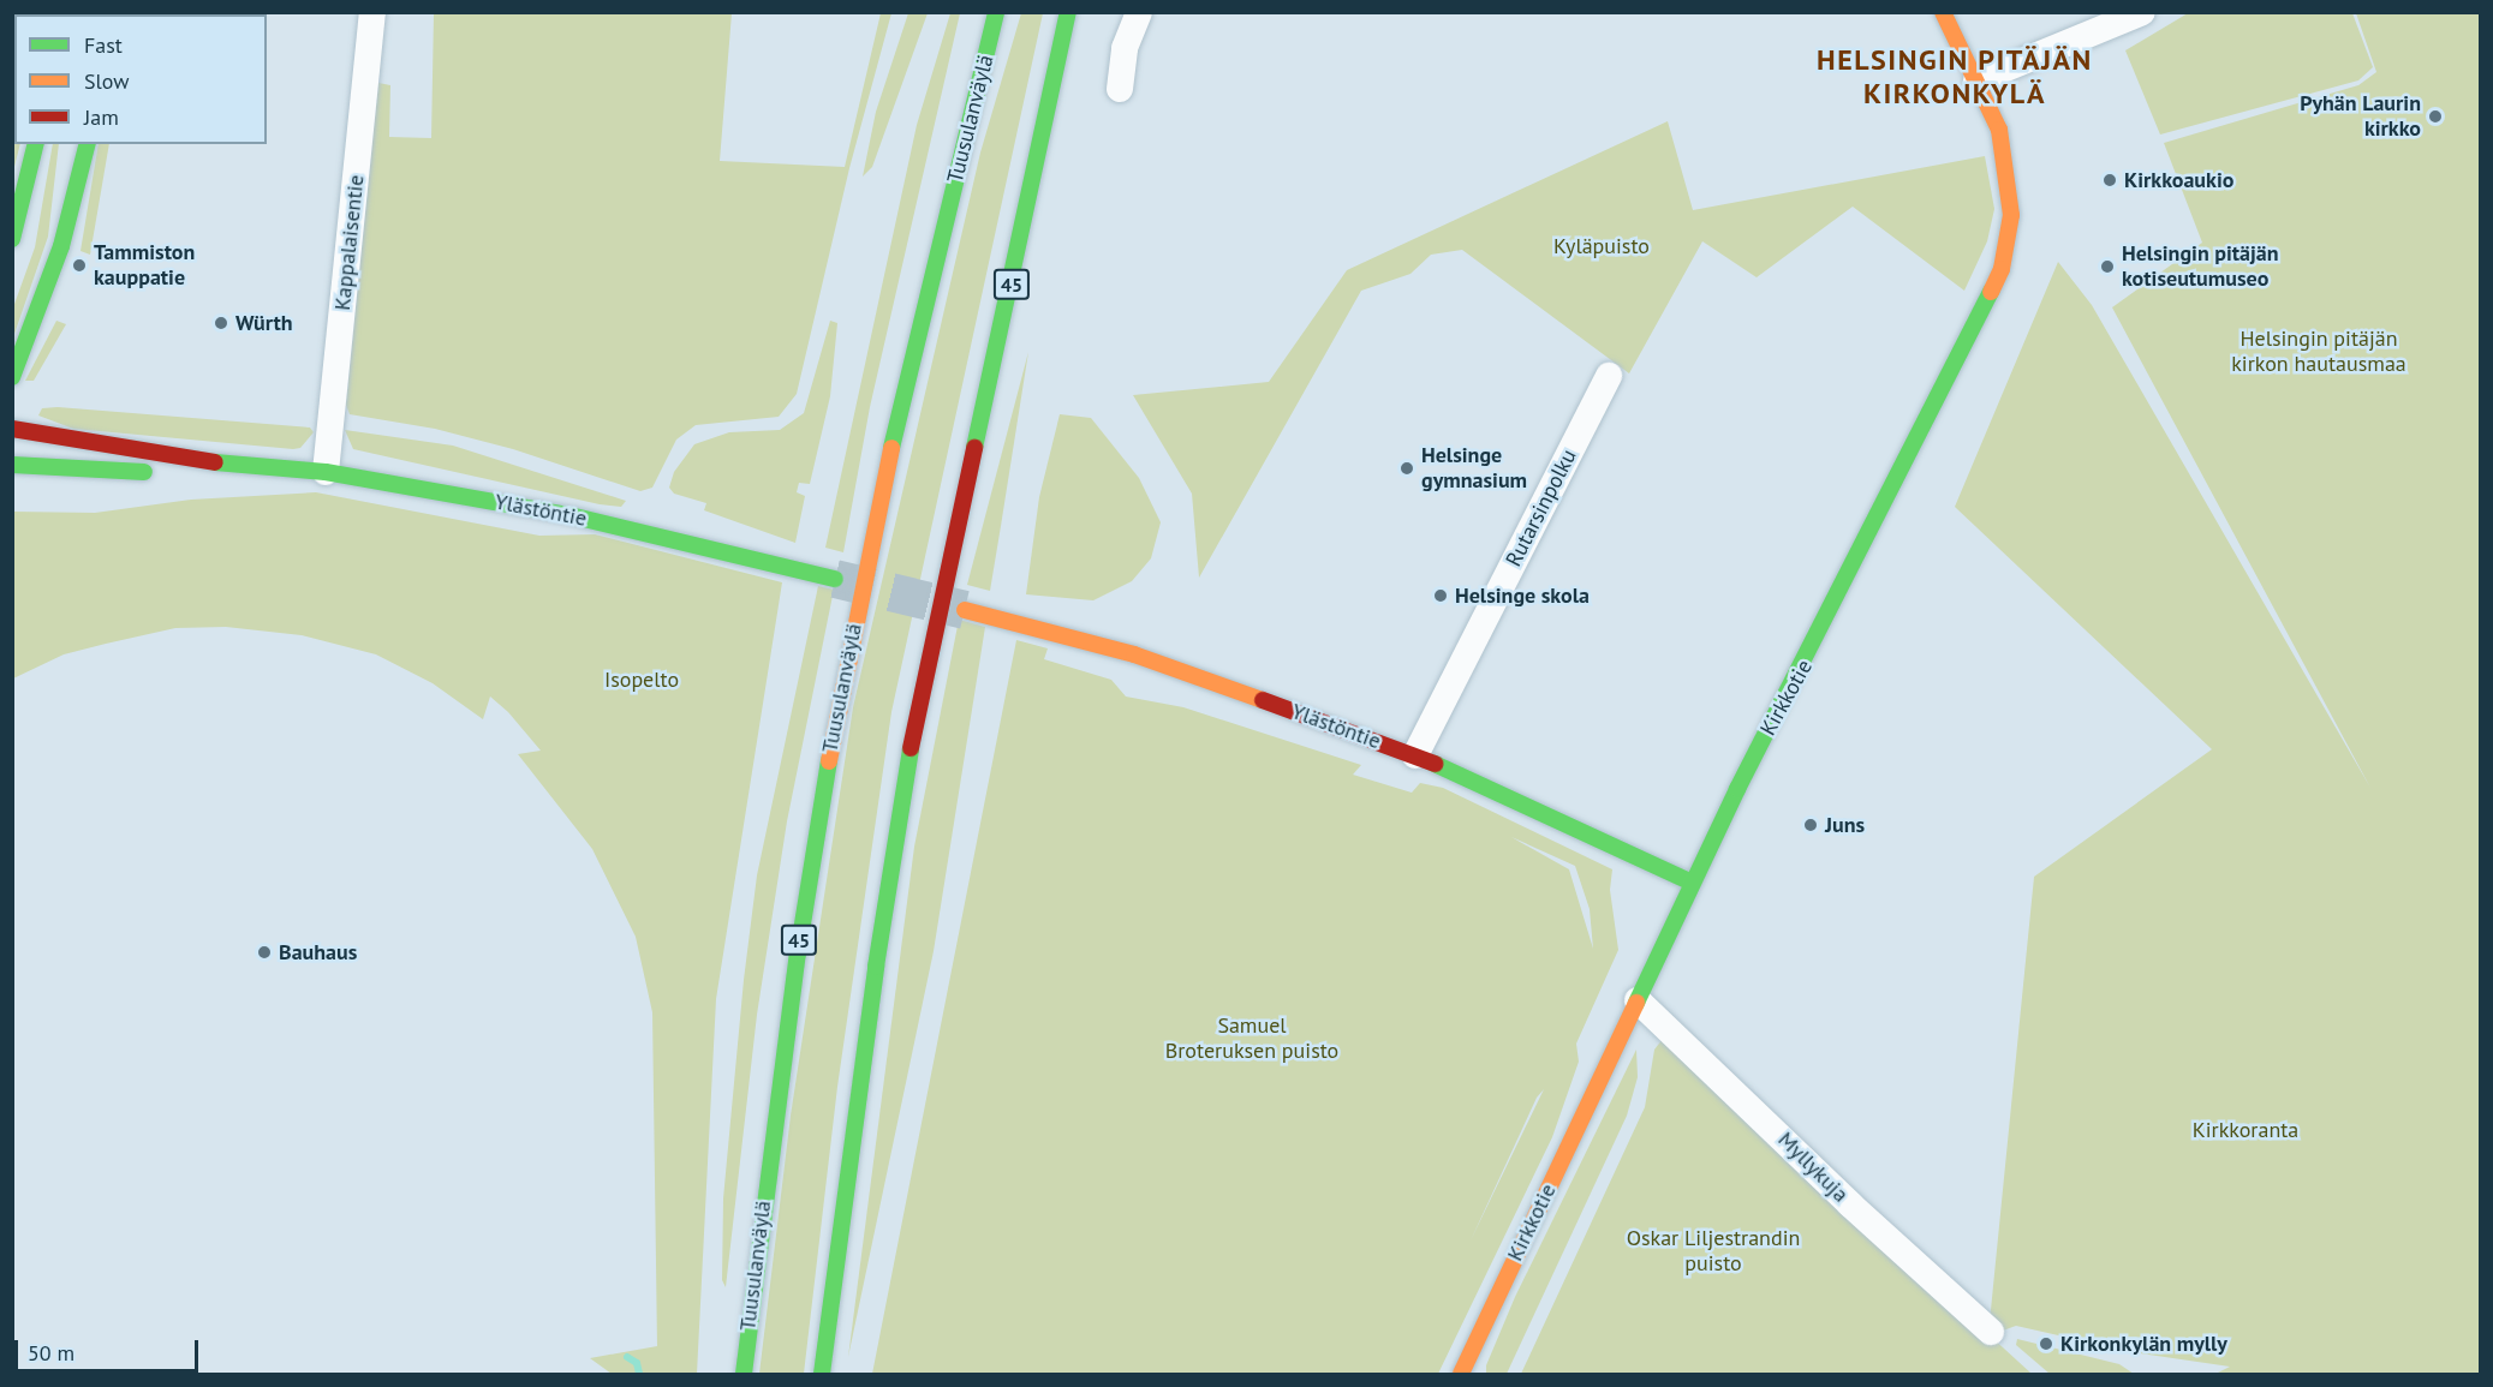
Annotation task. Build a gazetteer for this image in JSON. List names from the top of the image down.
{
  "streets": {
    "main road": [
      "Tuusulanväylä",
      "45",
      "Ylästöntie",
      "Kirkkotie"
    ],
    "street": ["Kappalaisentie", "Rutarsinpolku", "Myllykuja"]
  },
  "crossings": [
    ["Kappalaisentie", "Ylästöntie"],
    ["Rutarsinpolku", "Ylästöntie"],
    ["Ylästöntie", "Kirkkotie"],
    ["Kirkkotie", "Myllykuja"]
  ],
  "districts": ["HELSINGIN PITÄJÄN KIRKONKYLÄ"],
  "parks": [
    "Kyläpuisto",
    "Helsingin pitäjän kirkon hautausmaa",
    "Isopelto",
    "Samuel Broteruksen puisto",
    "Kirkkoranta",
    "Oskar Liljestrandin puisto"
  ],
  "places": [
    "Pyhän Laurin kirkko",
    "Kirkkoaukio",
    "Tammiston kauppatie",
    "Helsingin pitäjän kotiseutumuseo",
    "Würth",
    "Helsinge gymnasium",
    "Helsinge skola",
    "Juns",
    "Bauhaus",
    "Kirkonkylän mylly"
  ],
  "legend": ["Fast", "Slow", "Jam"],
  "scale_bar": "50 m"
}
